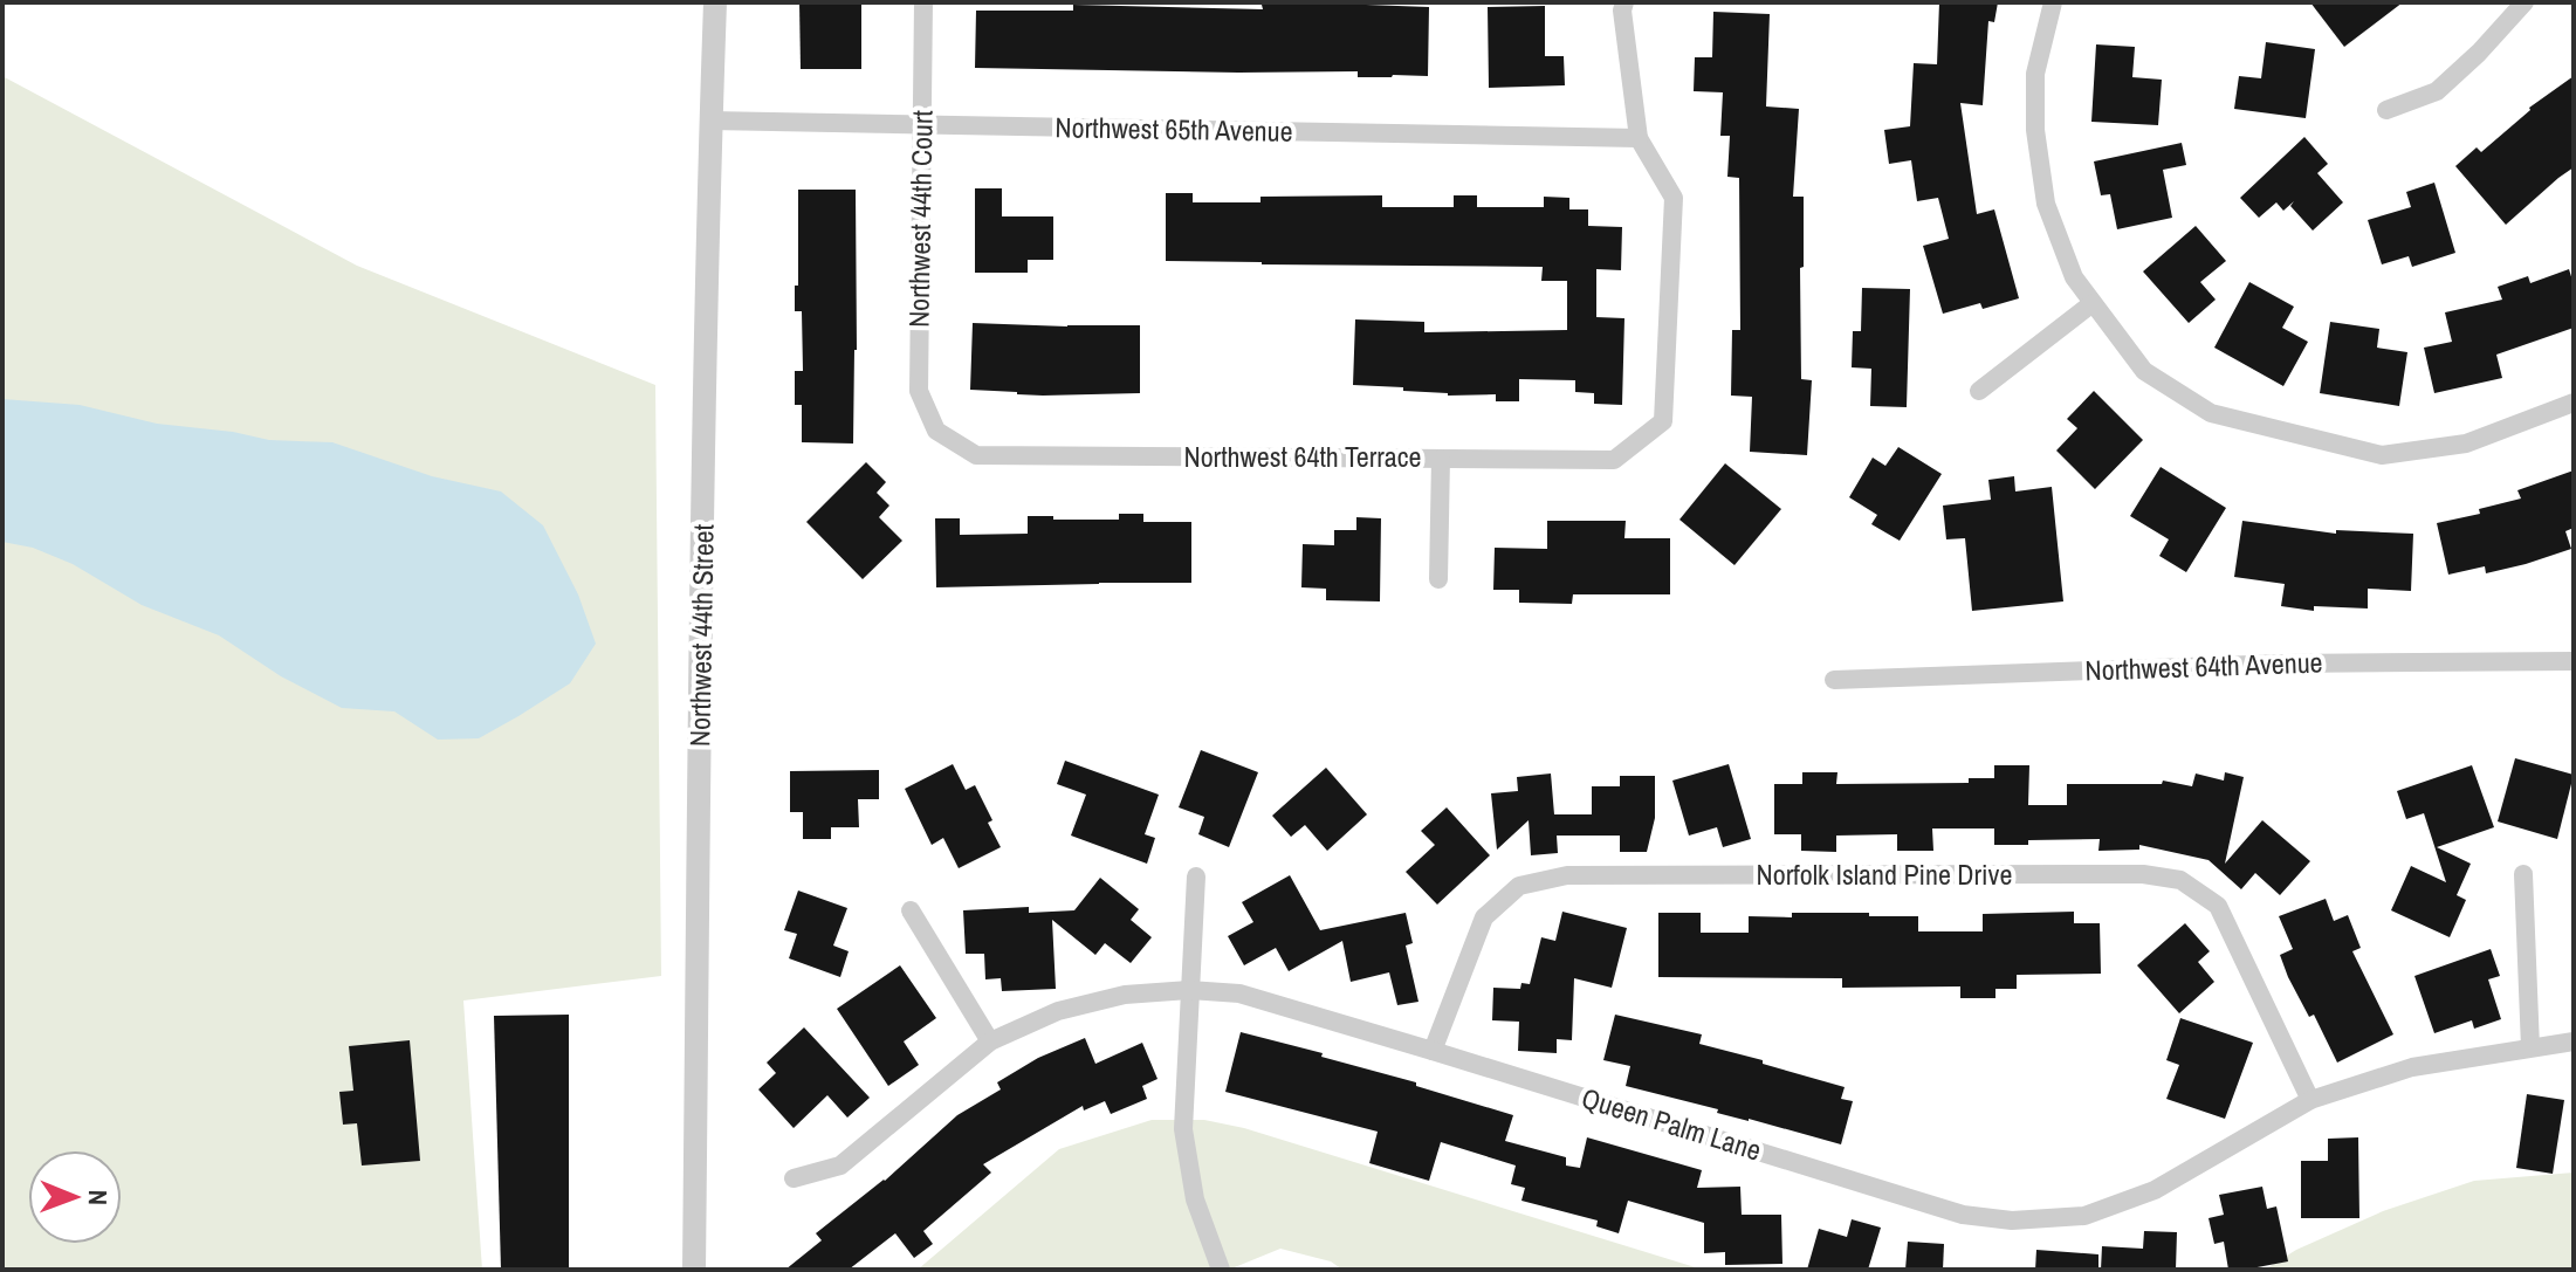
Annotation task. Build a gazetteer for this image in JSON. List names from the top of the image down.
{
  "streets": {
    "street": [
      "Northwest 65th Avenue",
      "Northwest 44th Court",
      "Northwest 64th Terrace",
      "Northwest 44th Street",
      "Northwest 64th Avenue",
      "Norfolk Island Pine Drive",
      "Queen Palm Lane"
    ]
  },
  "crossings": [
    ["Northwest 65th Avenue", "Northwest 44th Court"],
    ["Northwest 65th Avenue", "Northwest 64th Terrace"],
    ["Northwest 65th Avenue", "Northwest 44th Street"],
    ["Northwest 44th Court", "Northwest 64th Terrace"],
    ["Norfolk Island Pine Drive", "Queen Palm Lane"]
  ],
  "north": "right"
}
